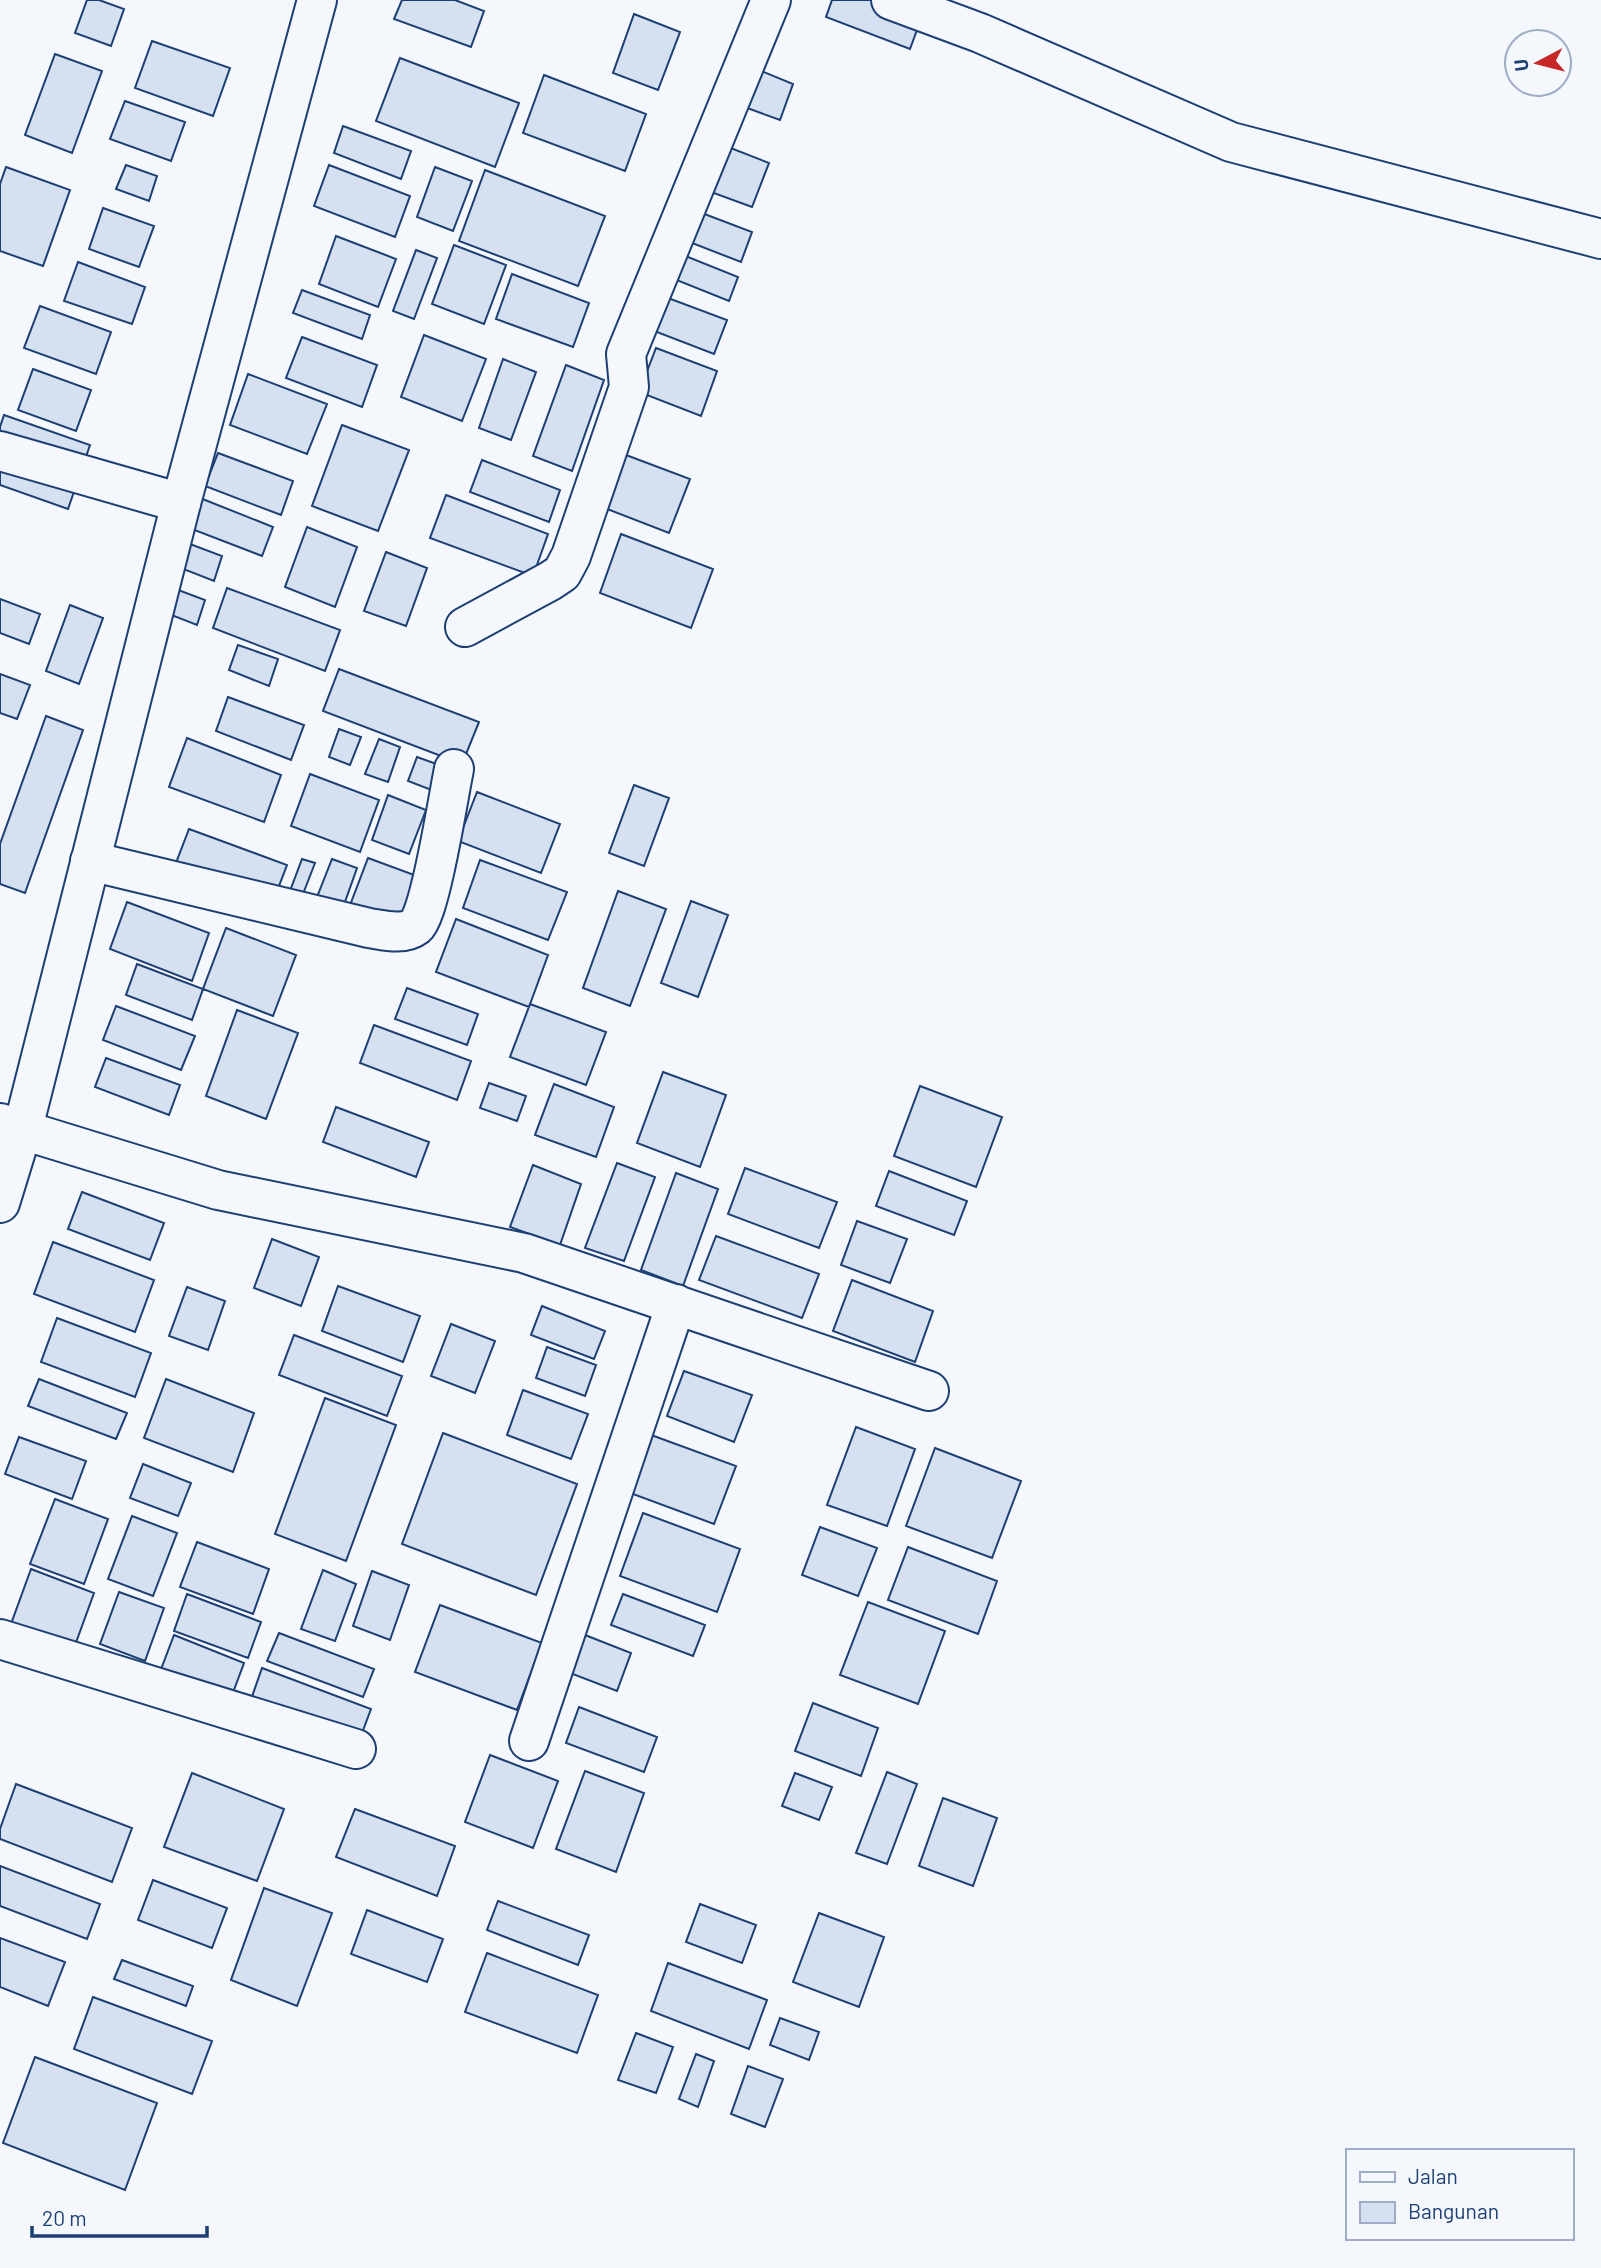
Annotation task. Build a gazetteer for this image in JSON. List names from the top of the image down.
{
  "legend": ["Jalan", "Bangunan"],
  "scale_bar": "20 m",
  "north": "left"
}
